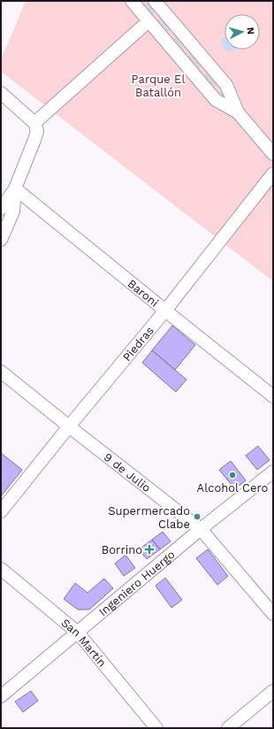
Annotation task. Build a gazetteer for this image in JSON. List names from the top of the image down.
{
  "streets": {
    "street": [
      "Baroni",
      "Piedras",
      "9 de Julio",
      "Ingeniero Huergo",
      "San Martín"
    ]
  },
  "crossings": [
    ["Baroni", "Piedras"],
    ["Piedras", "9 de Julio"],
    ["9 de Julio", "Ingeniero Huergo"],
    ["Ingeniero Huergo", "San Martín"]
  ],
  "parks": ["Parque El Batallón"],
  "places": {
    "other": ["Alcohol Cero", "Supermercado Clabe"],
    "health": ["Borrino"]
  },
  "north": "right"
}
